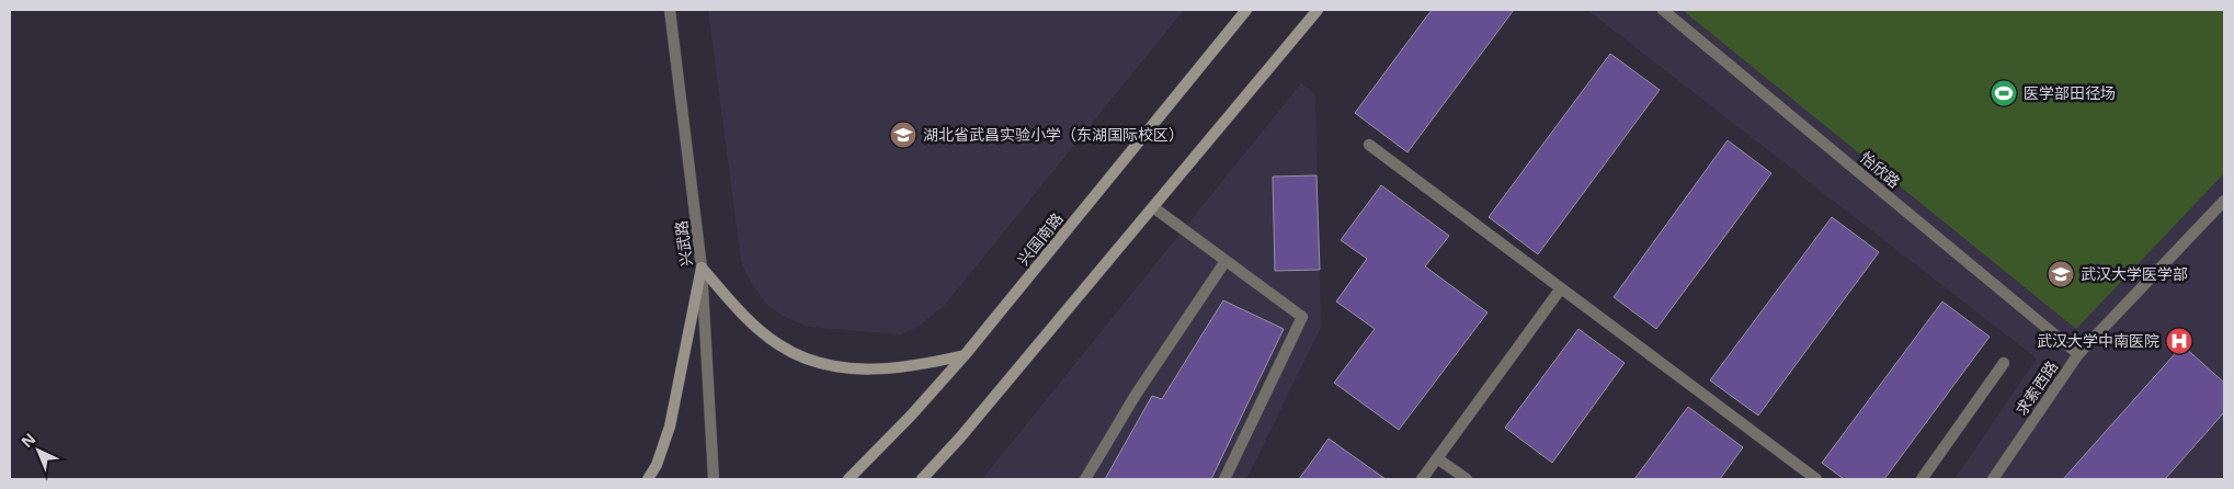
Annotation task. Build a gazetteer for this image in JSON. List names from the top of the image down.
{
  "streets": {
    "main road": ["兴国南路"],
    "street": ["怡欣路", "兴武路", "求索西路"]
  },
  "crossings": [
    ["怡欣路", "求索西路"]
  ],
  "places": {
    "sports": ["医学部田径场"],
    "school or university": ["湖北省武昌实验小学（东湖国际校区）", "武汉大学医学部"],
    "hospital": ["武汉大学中南医院"]
  },
  "north": "top left"
}
